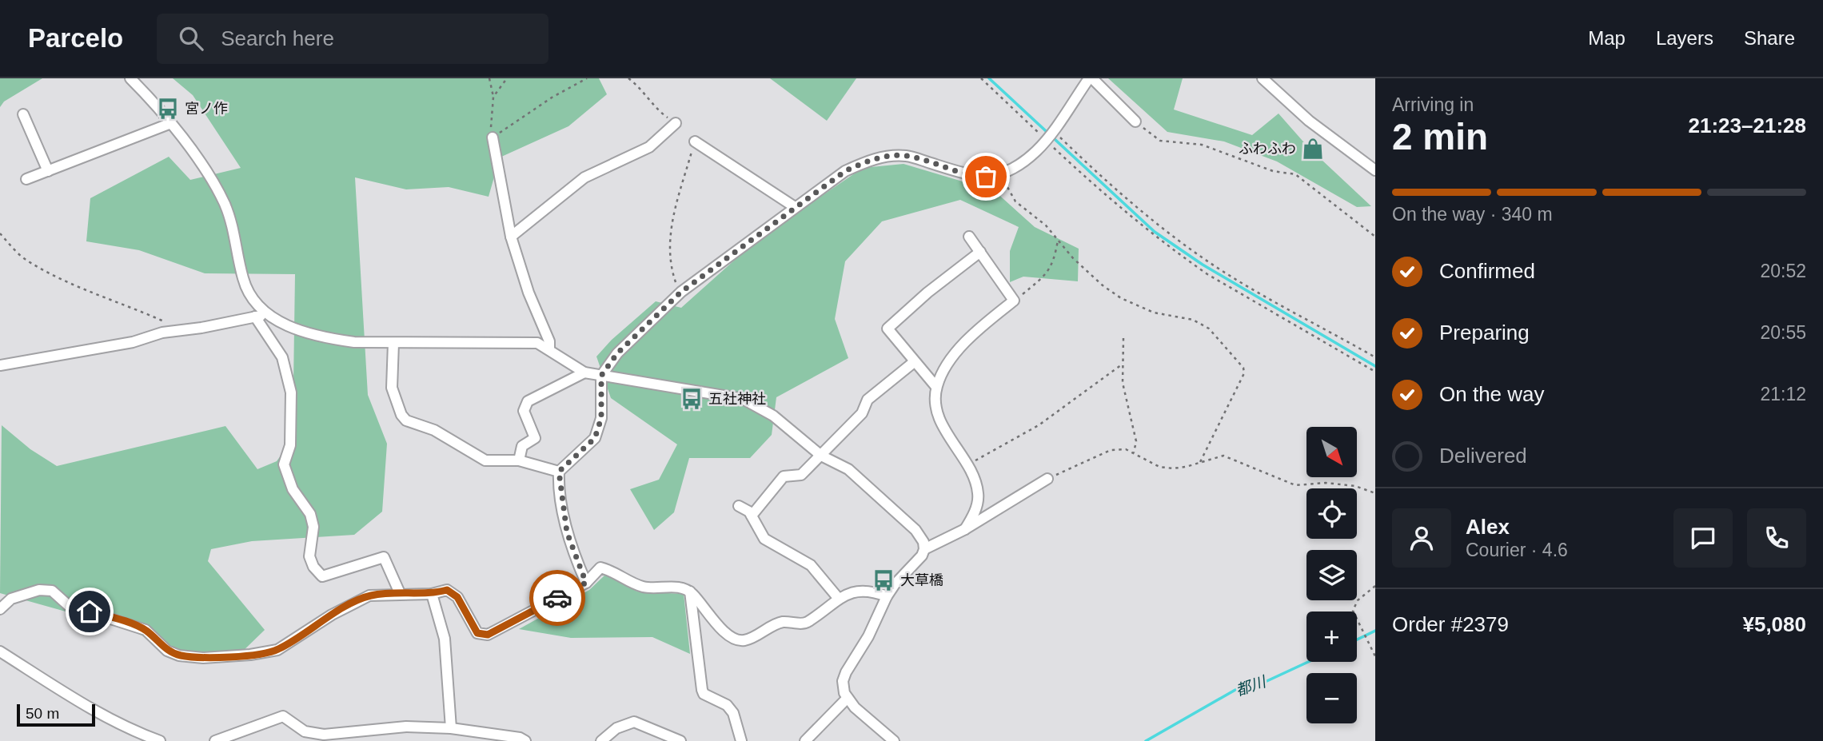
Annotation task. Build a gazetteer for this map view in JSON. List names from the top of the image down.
{
  "water": ["都川"],
  "places": {
    "bus stop": ["宮ノ作", "五社神社", "大草橋"],
    "shop": ["ふわふわ"]
  },
  "scale_bar": "50 m",
  "north": "bottom right",
  "page": {
    "header": "Parcelo",
    "search": "Search here",
    "nav": ["Map", "Layers", "Share"],
    "heading": ["2 min", "Arriving in", "21:23–21:28"],
    "panel": [
      "Alex",
      "Courier · 4.6",
      "Order #2379",
      "¥5,080"
    ],
    "bar": "On the way · 340 m",
    "list": [
      ["Confirmed", "20:52"],
      ["Preparing", "20:55"],
      ["On the way", "21:12"],
      "Delivered"
    ],
    "map_buttons": ["+", "−"],
    "scale": "50 m"
  }
}
